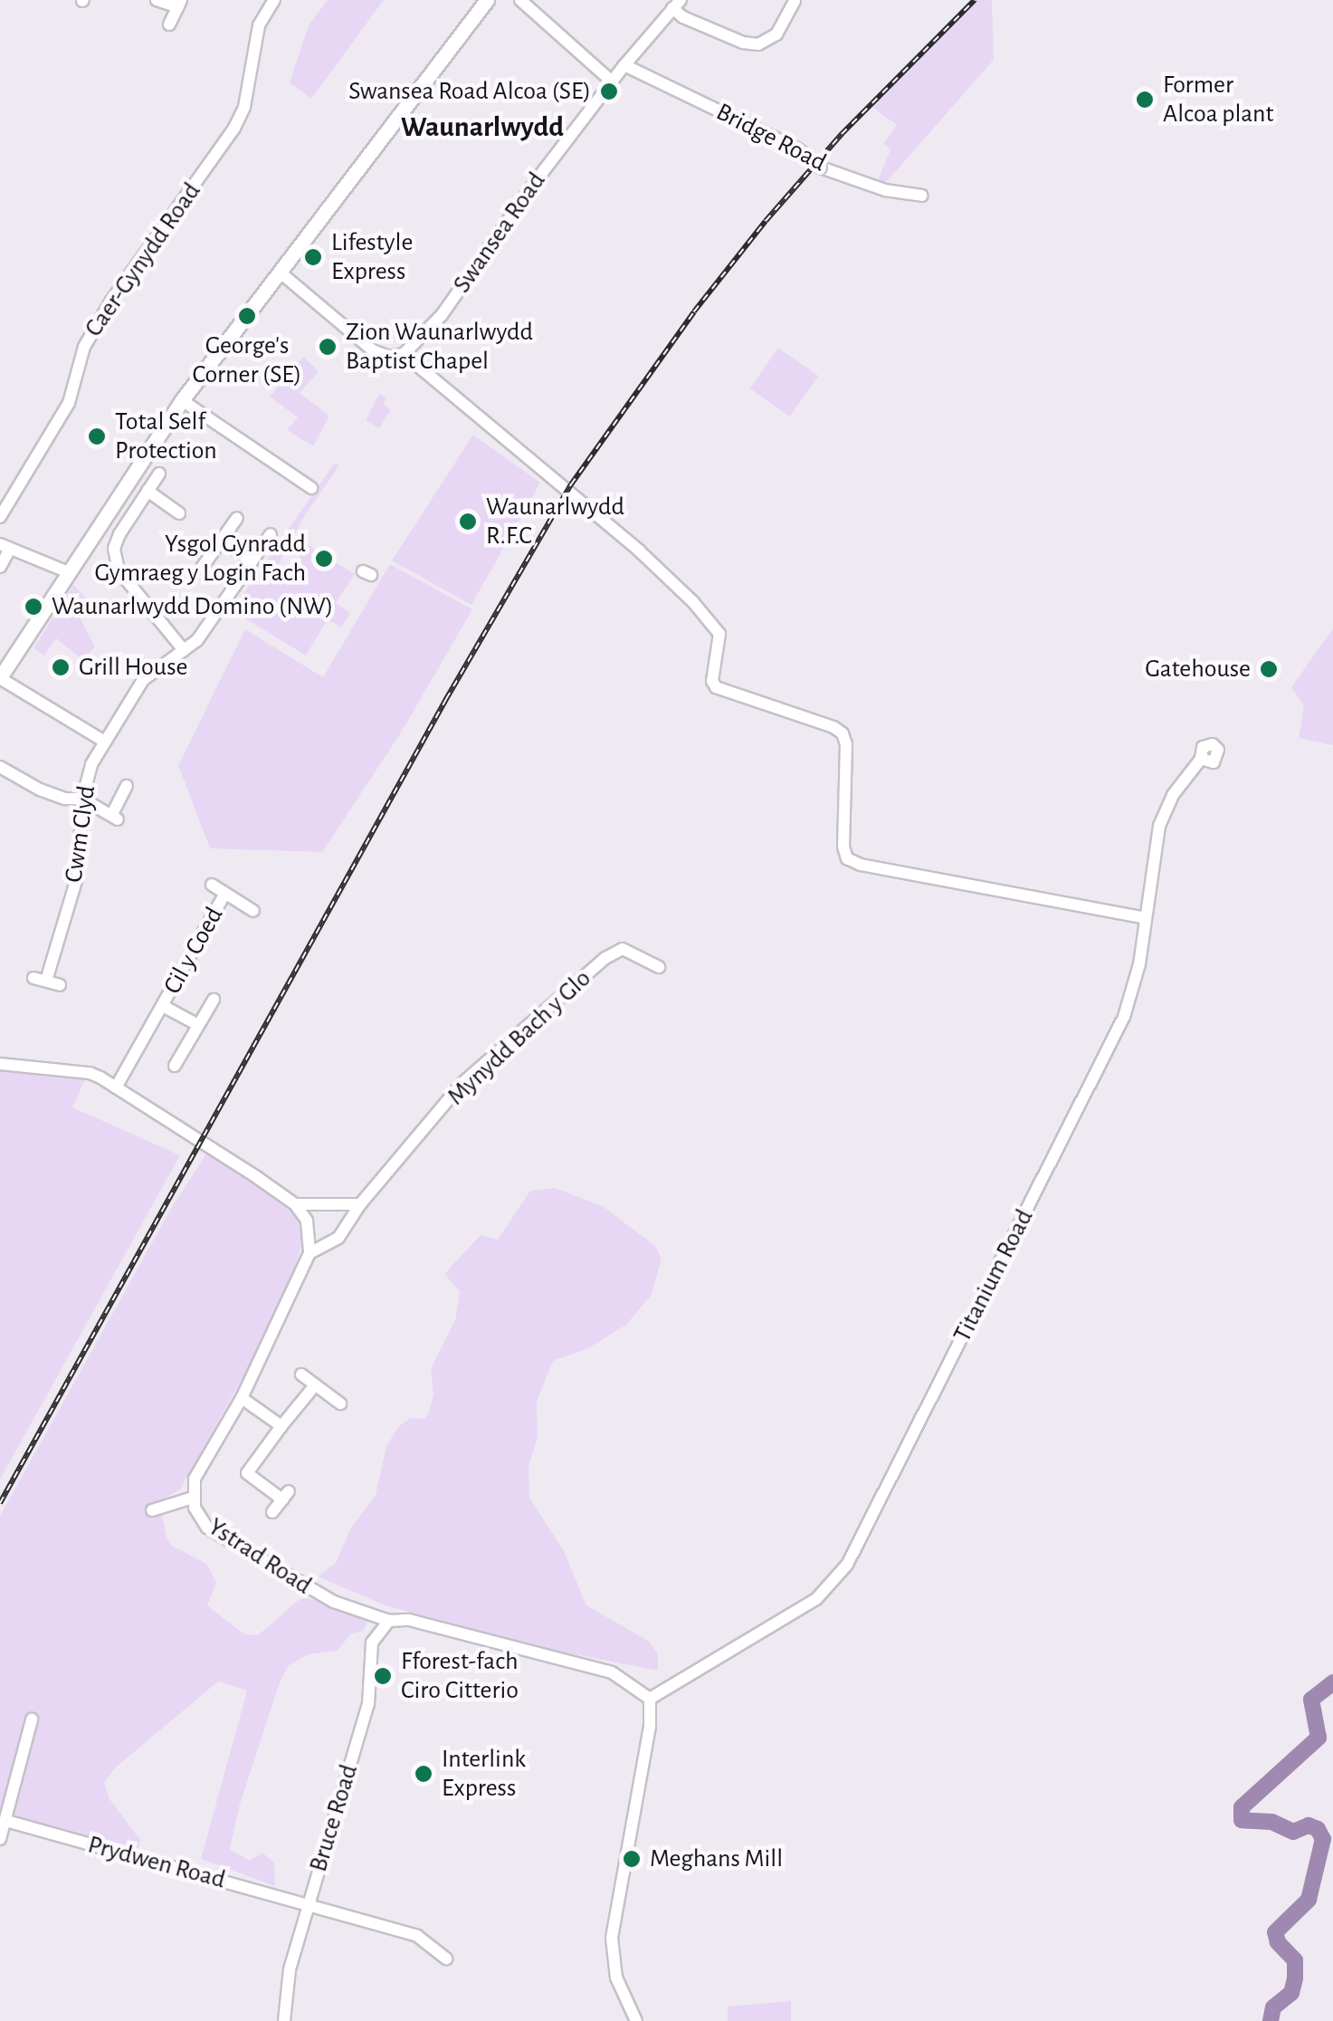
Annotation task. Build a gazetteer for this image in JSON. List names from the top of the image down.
{
  "streets": {
    "street": [
      "Bridge Road",
      "Swansea Road",
      "Caer-Gynydd Road",
      "Cwm Clyd",
      "Cil y Coed",
      "Mynydd Bach y Glo",
      "Titanium Road",
      "Ystrad Road",
      "Bruce Road",
      "Prydwen Road"
    ]
  },
  "crossings": [
    ["Bridge Road", "Swansea Road"],
    ["Mynydd Bach y Glo", "Ystrad Road"],
    ["Titanium Road", "Ystrad Road"],
    ["Ystrad Road", "Bruce Road"],
    ["Bruce Road", "Prydwen Road"]
  ],
  "districts": ["Waunarlwydd"],
  "places": [
    "Swansea Road Alcoa (SE)",
    "Former Alcoa plant",
    "Lifestyle Express",
    "George's Corner (SE)",
    "Zion Waunarlwydd Baptist Chapel",
    "Total Self Protection",
    "Waunarlwydd R.F.C",
    "Ysgol Gynradd Gymraeg y Login Fach",
    "Waunarlwydd Domino (NW)",
    "Grill House",
    "Gatehouse",
    "Fforest-fach Ciro Citterio",
    "Interlink Express",
    "Meghans Mill"
  ]
}
